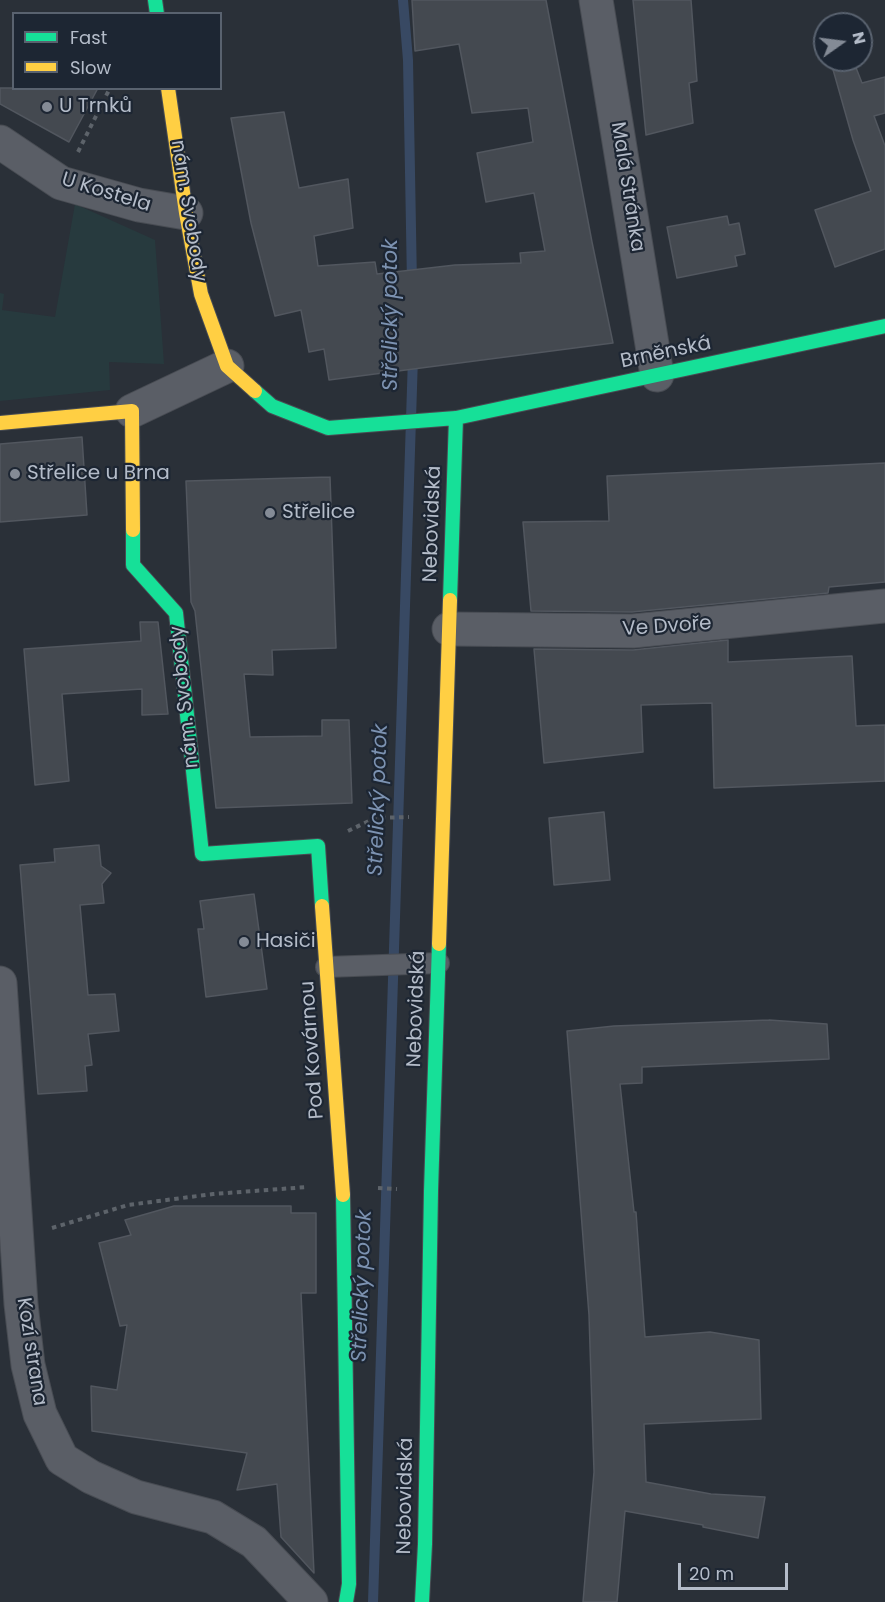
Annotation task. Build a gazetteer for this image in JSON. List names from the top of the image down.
{
  "streets": {
    "street": [
      "Malá Stránka",
      "U Kostela",
      "nám. Svobody",
      "Brněnská",
      "Nebovidská",
      "Ve Dvoře",
      "Pod Kovárnou",
      "Kozí strana"
    ]
  },
  "crossings": [
    ["Malá Stránka", "Brněnská"],
    ["U Kostela", "nám. Svobody"],
    ["nám. Svobody", "Brněnská"],
    ["nám. Svobody", "Nebovidská"],
    ["nám. Svobody", "Pod Kovárnou"],
    ["Brněnská", "Nebovidská"],
    ["Nebovidská", "Ve Dvoře"]
  ],
  "water": ["Střelický potok"],
  "places": [
    "U Trnků",
    "Střelice u Brna",
    "Střelice",
    "Hasiči"
  ],
  "legend": ["Fast", "Slow"],
  "scale_bar": "20 m",
  "north": "right"
}
